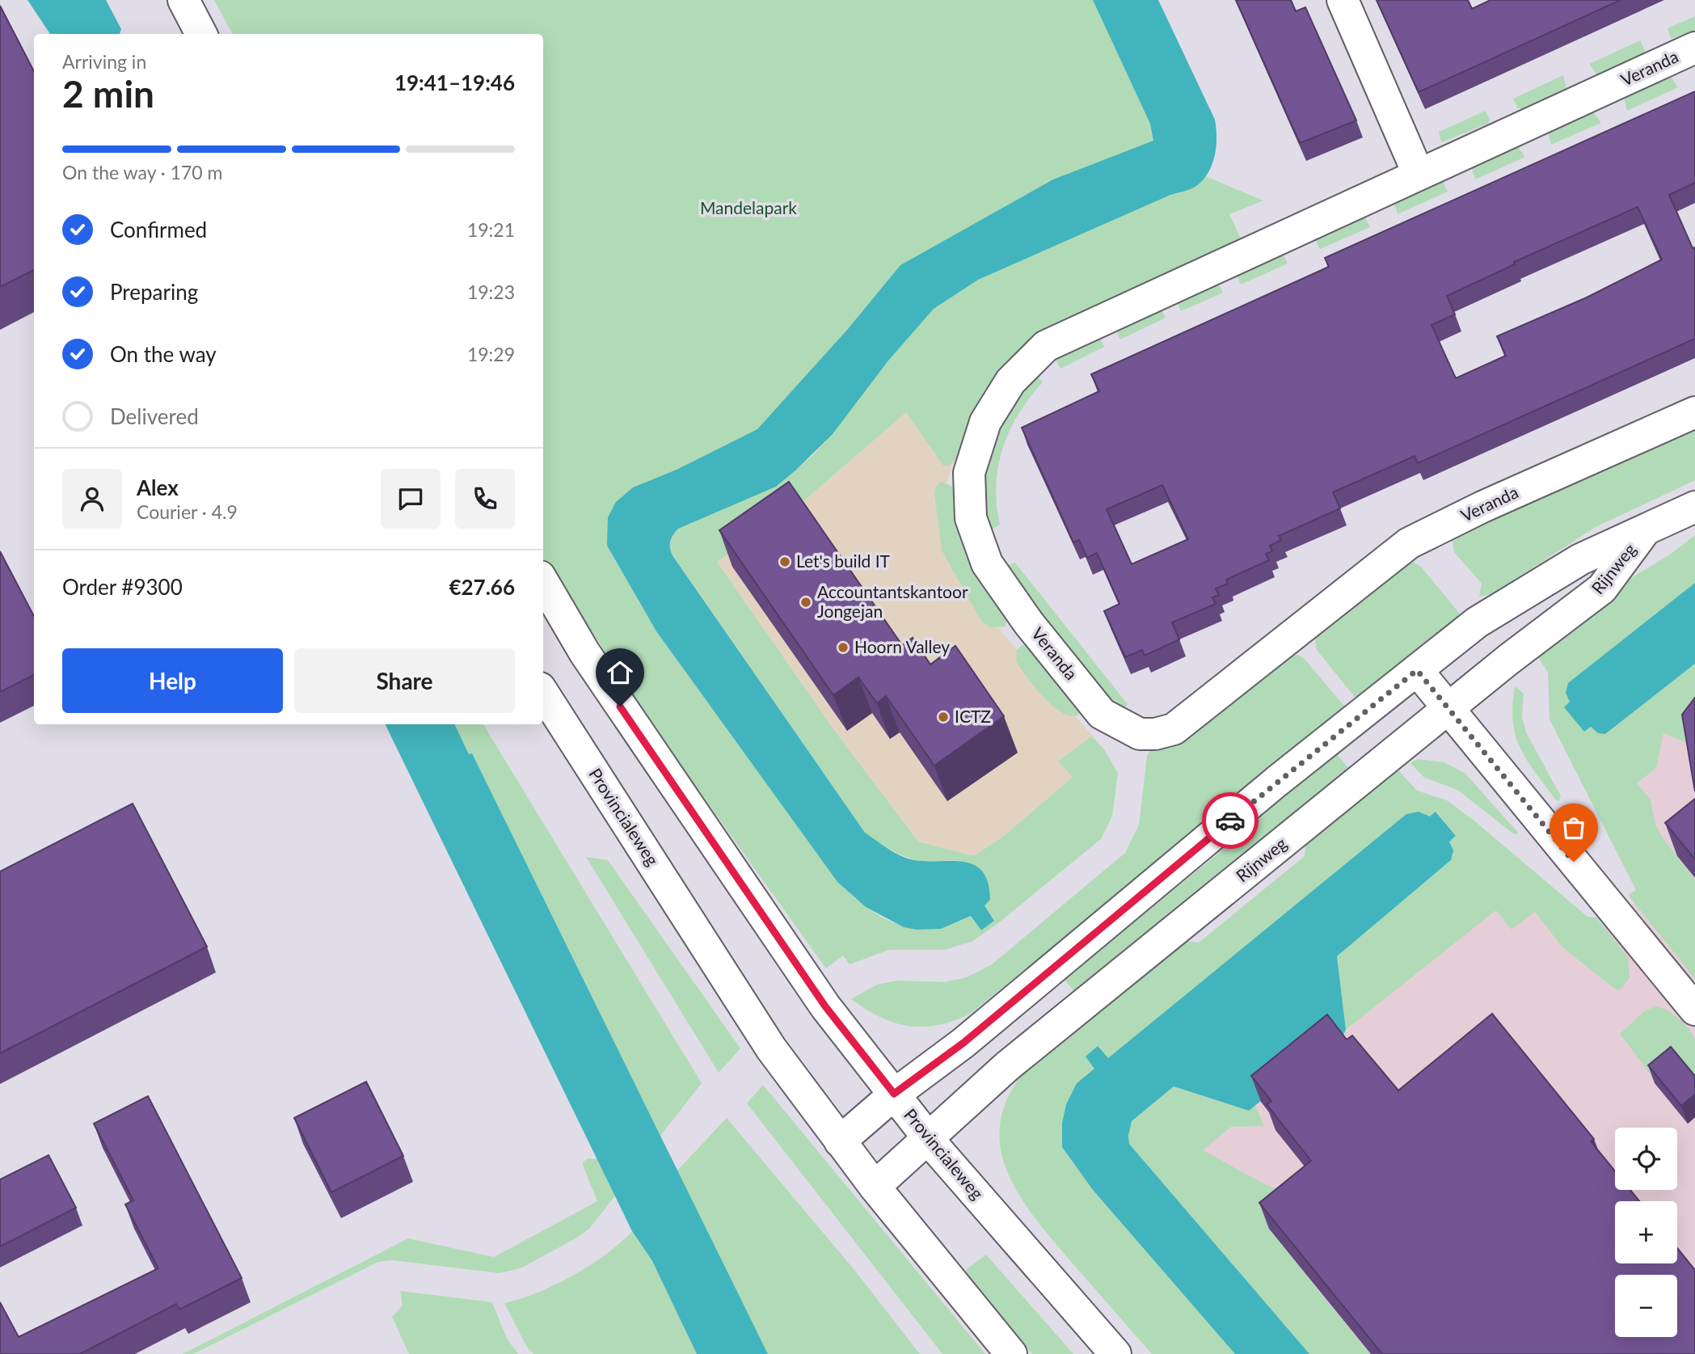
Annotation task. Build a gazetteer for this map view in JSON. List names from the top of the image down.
{
  "streets": {
    "street": ["Veranda", "Rijnweg", "Provincialeweg"]
  },
  "crossings": [
    ["Rijnweg", "Provincialeweg"]
  ],
  "parks": ["Mandelapark"],
  "places": [
    "Let's build IT",
    "Accountantskantoor Jongejan",
    "Hoorn Valley",
    "ICTZ"
  ],
  "page": {
    "heading": ["2 min", "Arriving in", "19:41–19:46"],
    "panel": [
      "Alex",
      "Courier · 4.9",
      "Order #9300",
      "€27.66"
    ],
    "bar": "On the way · 170 m",
    "list": [
      ["Confirmed", "19:21"],
      ["Preparing", "19:23"],
      ["On the way", "19:29"],
      "Delivered"
    ],
    "buttons": ["Help", "Share"],
    "map_buttons": ["+", "−"]
  }
}
